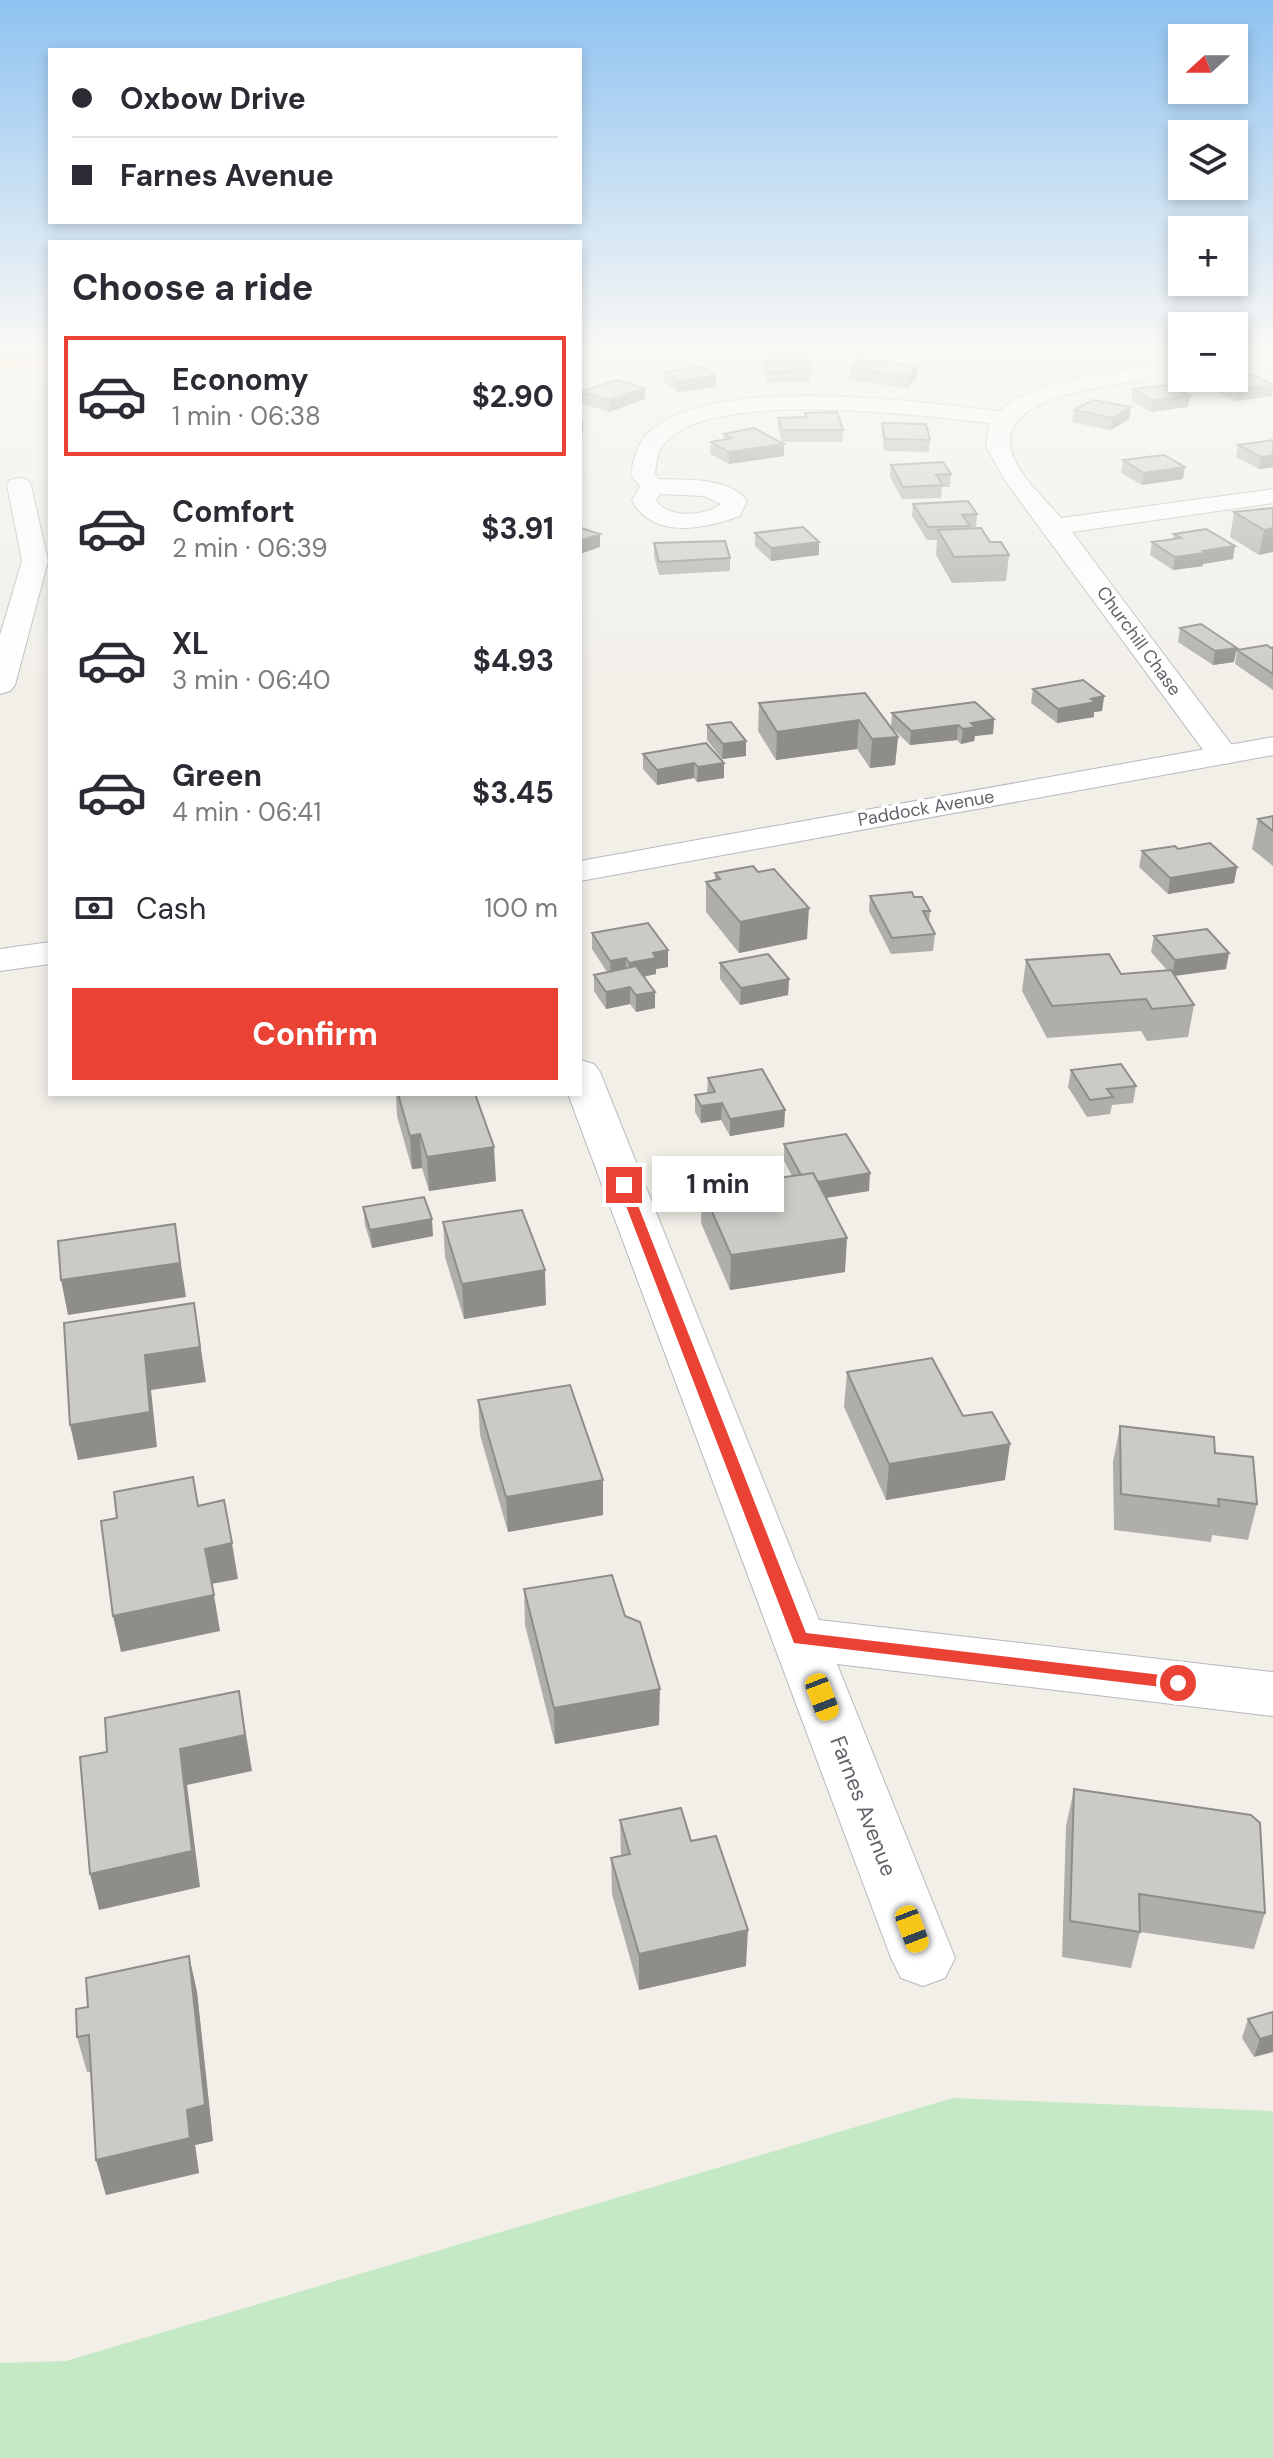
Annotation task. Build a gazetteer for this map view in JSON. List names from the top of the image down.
{
  "streets": {
    "street": ["Churchill Chase", "Paddock Avenue", "Farnes Avenue"]
  },
  "crossings": [
    ["Churchill Chase", "Paddock Avenue"]
  ],
  "north": "left",
  "page": {
    "map_buttons": ["+", "−"],
    "banner": ["Oxbow Drive", "Farnes Avenue"],
    "heading": "Choose a ride",
    "list": [
      {
        "name": "Economy",
        "note": "1 min · 06:38",
        "value": "$2.90"
      },
      {
        "name": "Comfort",
        "note": "2 min · 06:39",
        "value": "$3.91"
      },
      {
        "name": "XL",
        "note": "3 min · 06:40",
        "value": "$4.93"
      },
      {
        "name": "Green",
        "note": "4 min · 06:41",
        "value": "$3.45"
      }
    ],
    "pay": ["Cash", "100 m"],
    "buttons": "Confirm",
    "bubble": "1 min"
  }
}
